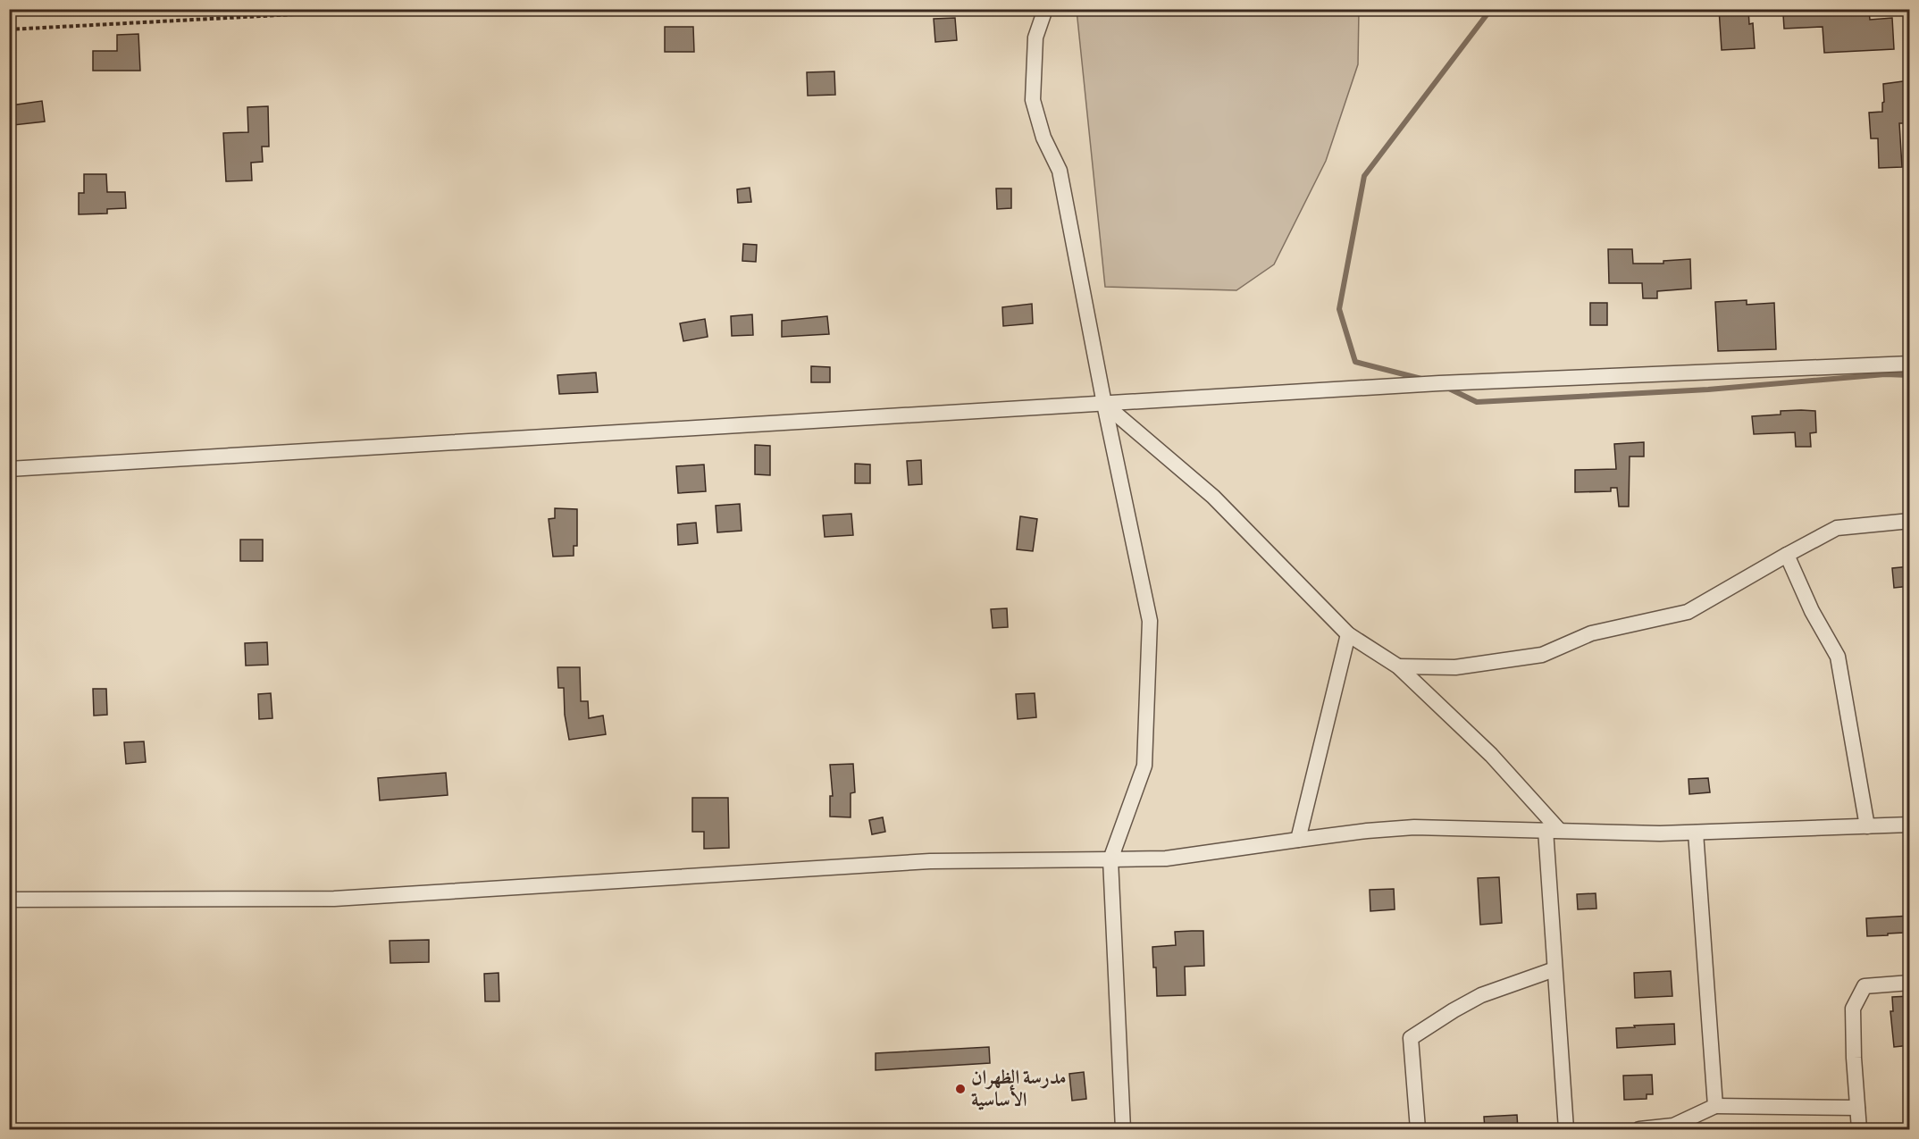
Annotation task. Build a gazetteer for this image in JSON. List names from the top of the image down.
{
  "places": ["مدرسة الظهران الأساسية"]
}
